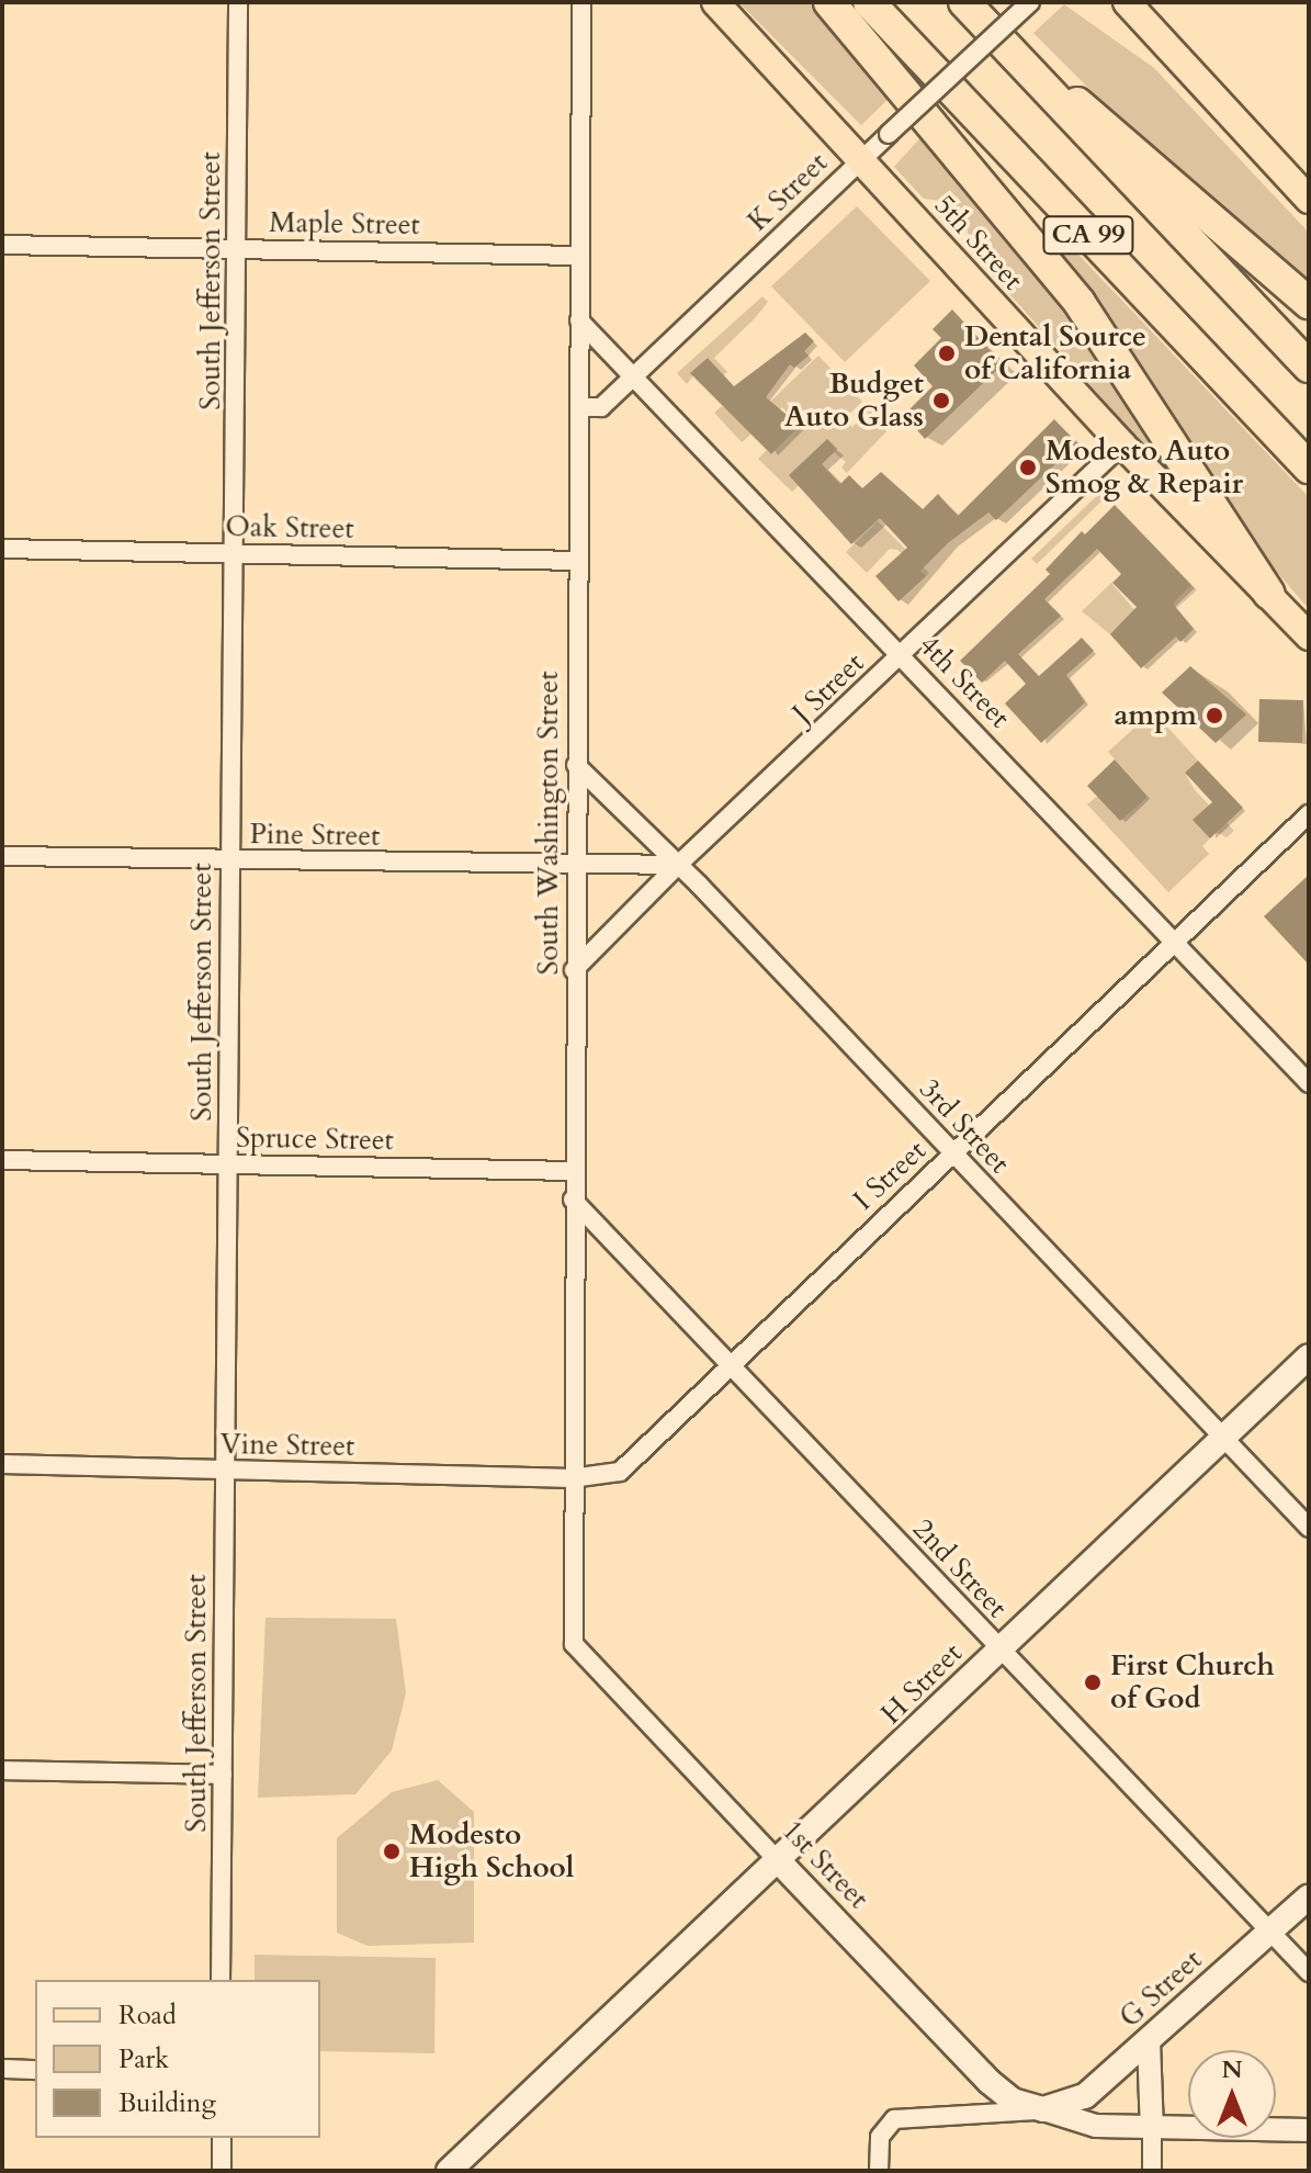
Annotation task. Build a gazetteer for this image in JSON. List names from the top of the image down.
{
  "streets": {
    "highway": ["CA 99"],
    "main road": [
      "5th Street",
      "H Street",
      "1st Street",
      "G Street"
    ],
    "street": [
      "K Street",
      "Maple Street",
      "South Jefferson Street",
      "Oak Street",
      "4th Street",
      "J Street",
      "South Washington Street",
      "Pine Street",
      "3rd Street",
      "Spruce Street",
      "I Street",
      "Vine Street",
      "2nd Street"
    ]
  },
  "crossings": [
    ["K Street", "5th Street"],
    ["K Street", "4th Street"],
    ["K Street", "South Washington Street"],
    ["Maple Street", "South Jefferson Street"],
    ["Maple Street", "South Washington Street"],
    ["5th Street", "J Street"],
    ["South Jefferson Street", "Oak Street"],
    ["South Jefferson Street", "Pine Street"],
    ["South Jefferson Street", "Spruce Street"],
    ["South Jefferson Street", "Vine Street"],
    ["Oak Street", "South Washington Street"],
    ["4th Street", "J Street"],
    ["4th Street", "South Washington Street"],
    ["4th Street", "I Street"],
    ["J Street", "South Washington Street"],
    ["J Street", "Pine Street"],
    ["J Street", "3rd Street"],
    ["South Washington Street", "Pine Street"],
    ["South Washington Street", "3rd Street"],
    ["South Washington Street", "Spruce Street"],
    ["South Washington Street", "I Street"],
    ["South Washington Street", "Vine Street"],
    ["South Washington Street", "2nd Street"],
    ["South Washington Street", "1st Street"],
    ["Pine Street", "3rd Street"],
    ["3rd Street", "I Street"],
    ["3rd Street", "H Street"],
    ["I Street", "Vine Street"],
    ["I Street", "2nd Street"],
    ["2nd Street", "H Street"],
    ["2nd Street", "G Street"],
    ["H Street", "1st Street"],
    ["1st Street", "G Street"]
  ],
  "places": [
    "Dental Source of California",
    "Budget Auto Glass",
    "Modesto Auto Smog & Repair",
    "ampm",
    "First Church of God",
    "Modesto High School"
  ],
  "legend": ["Road", "Park", "Building"],
  "north": "top"
}
